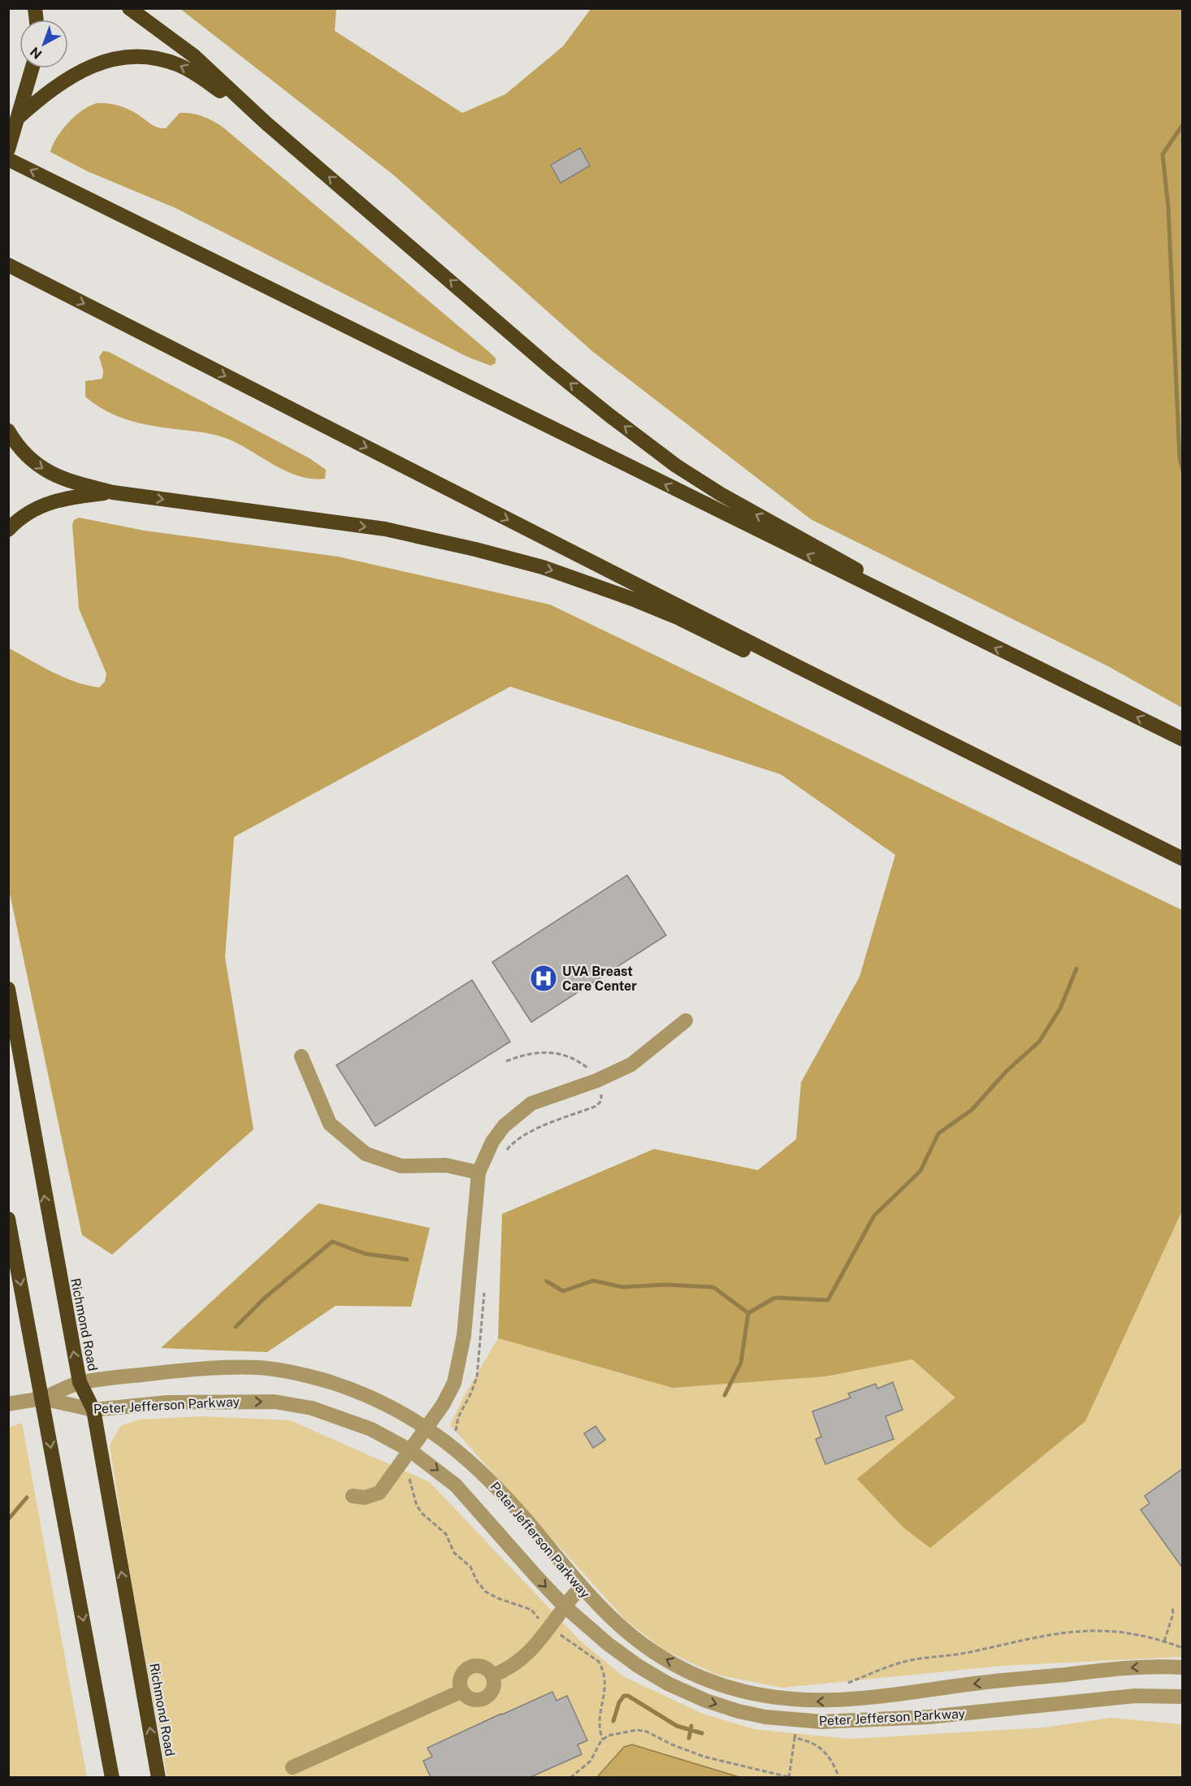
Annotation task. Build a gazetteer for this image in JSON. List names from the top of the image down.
{
  "streets": {
    "highway": ["Richmond Road"],
    "street": ["Peter Jefferson Parkway"]
  },
  "crossings": [
    ["Richmond Road", "Peter Jefferson Parkway"]
  ],
  "places": {
    "hospital": ["UVA Breast Care Center"]
  },
  "north": "bottom left"
}
